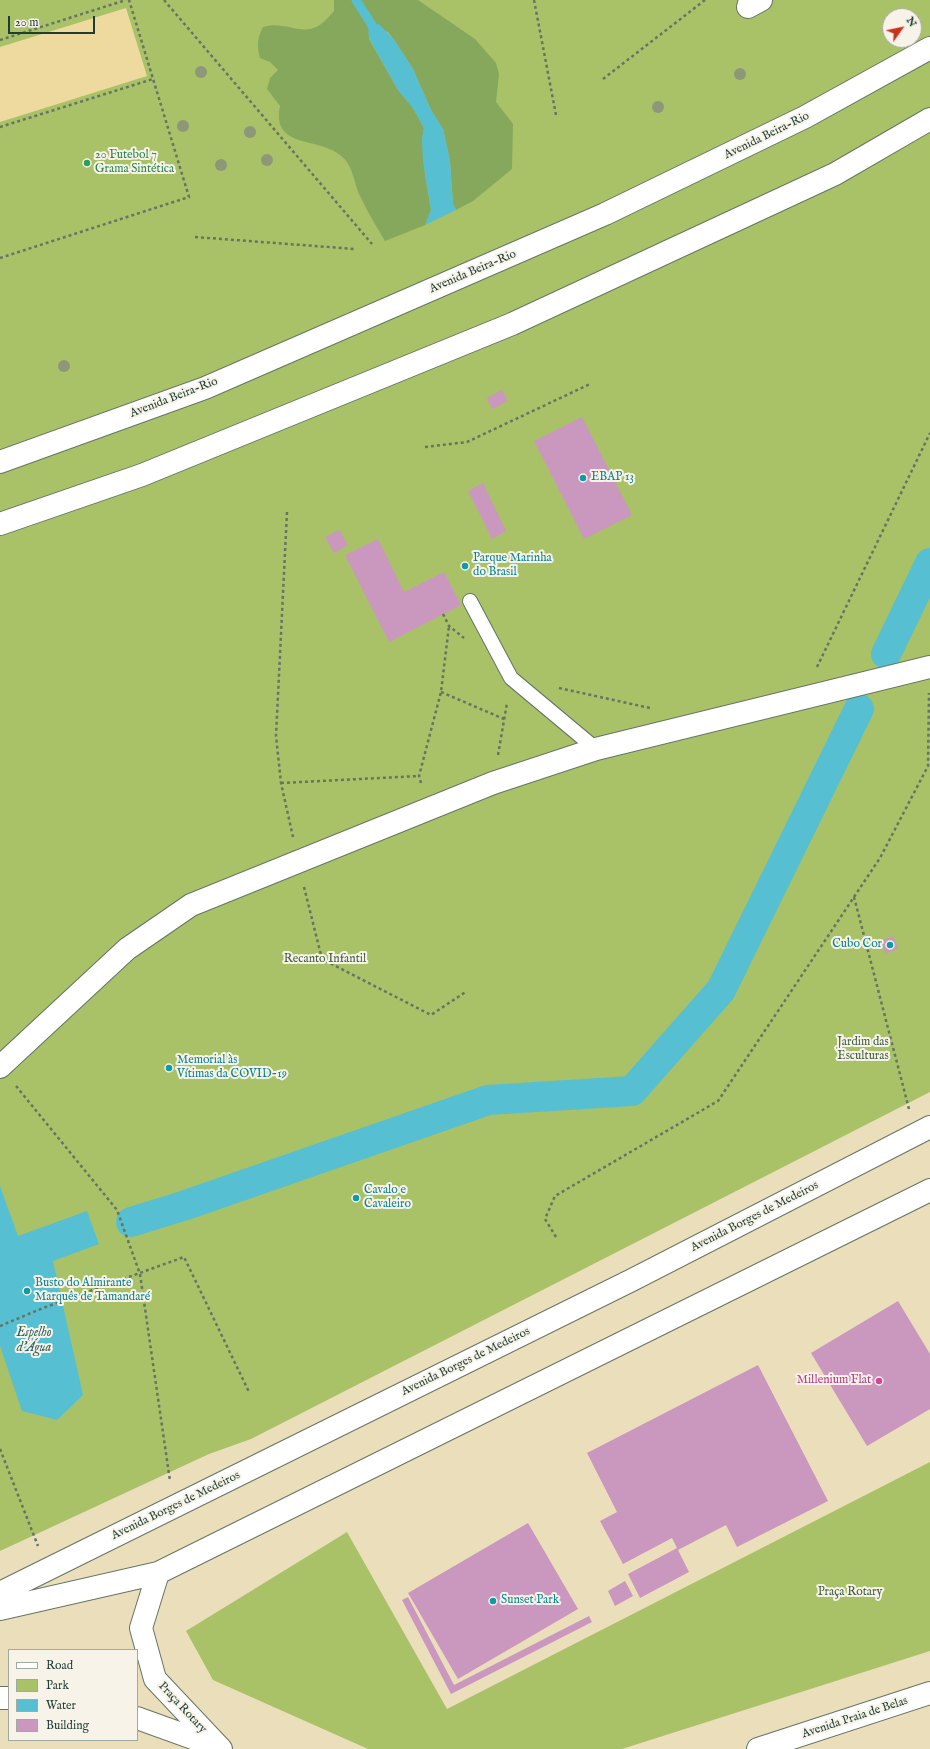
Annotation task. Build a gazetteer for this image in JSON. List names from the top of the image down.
{
  "streets": {
    "main road": [
      "Avenida Beira-Rio",
      "Avenida Borges de Medeiros",
      "Praça Rotary",
      "Avenida Praia de Belas"
    ]
  },
  "water": ["Espelho d'Água"],
  "parks": ["Recanto Infantil", "Jardim das Esculturas", "Praça Rotary"],
  "places": [
    "20 Futebol 7 Grama Sintética",
    "EBAP 13",
    "Parque Marinha do Brasil",
    "Cubo Cor",
    "Memorial às Vítimas da COVID-19",
    "Cavalo e Cavaleiro",
    "Busto do Almirante Marquês de Tamandaré",
    "Millenium Flat",
    "Sunset Park"
  ],
  "legend": [
    "Road",
    "Park",
    "Water",
    "Building"
  ],
  "scale_bar": "20 m",
  "north": "top right"
}
